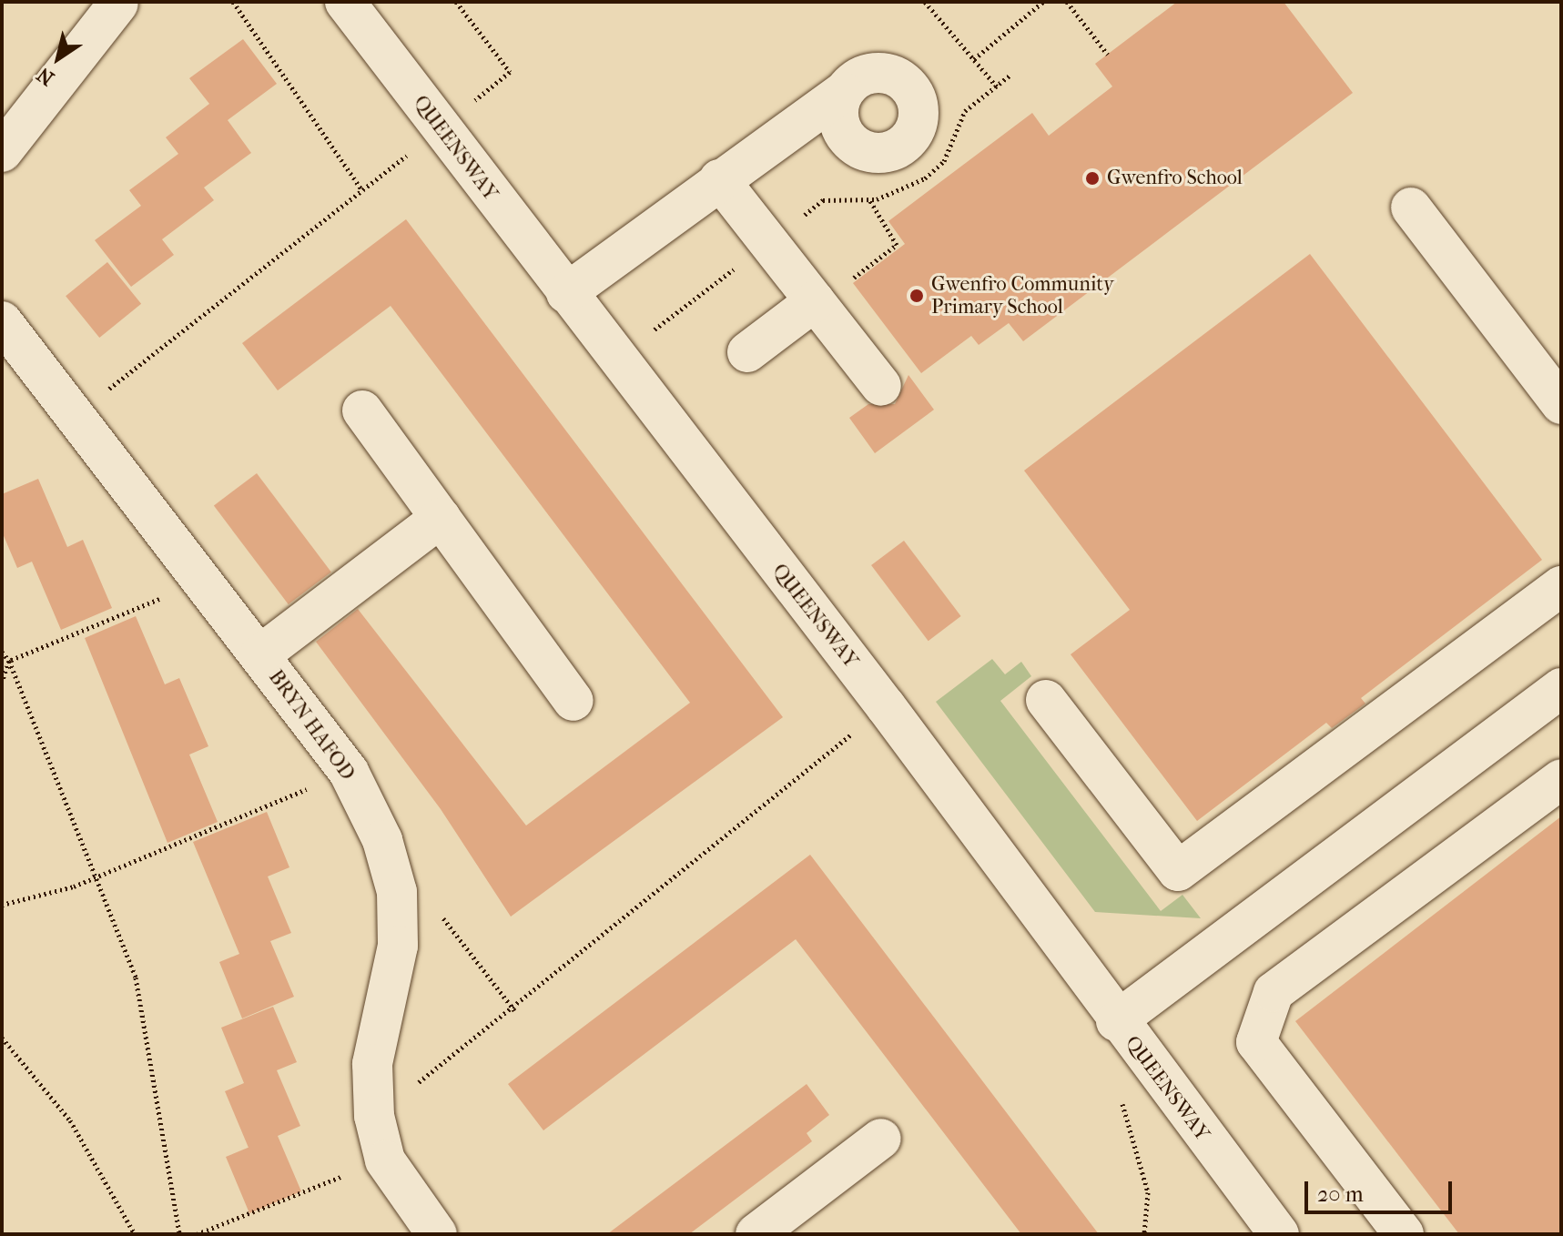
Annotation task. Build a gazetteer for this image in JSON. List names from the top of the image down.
{
  "streets": {
    "street": ["QUEENSWAY", "BRYN HAFOD"]
  },
  "places": ["Gwenfro School", "Gwenfro Community Primary School"],
  "scale_bar": "20 m",
  "north": "bottom left"
}
